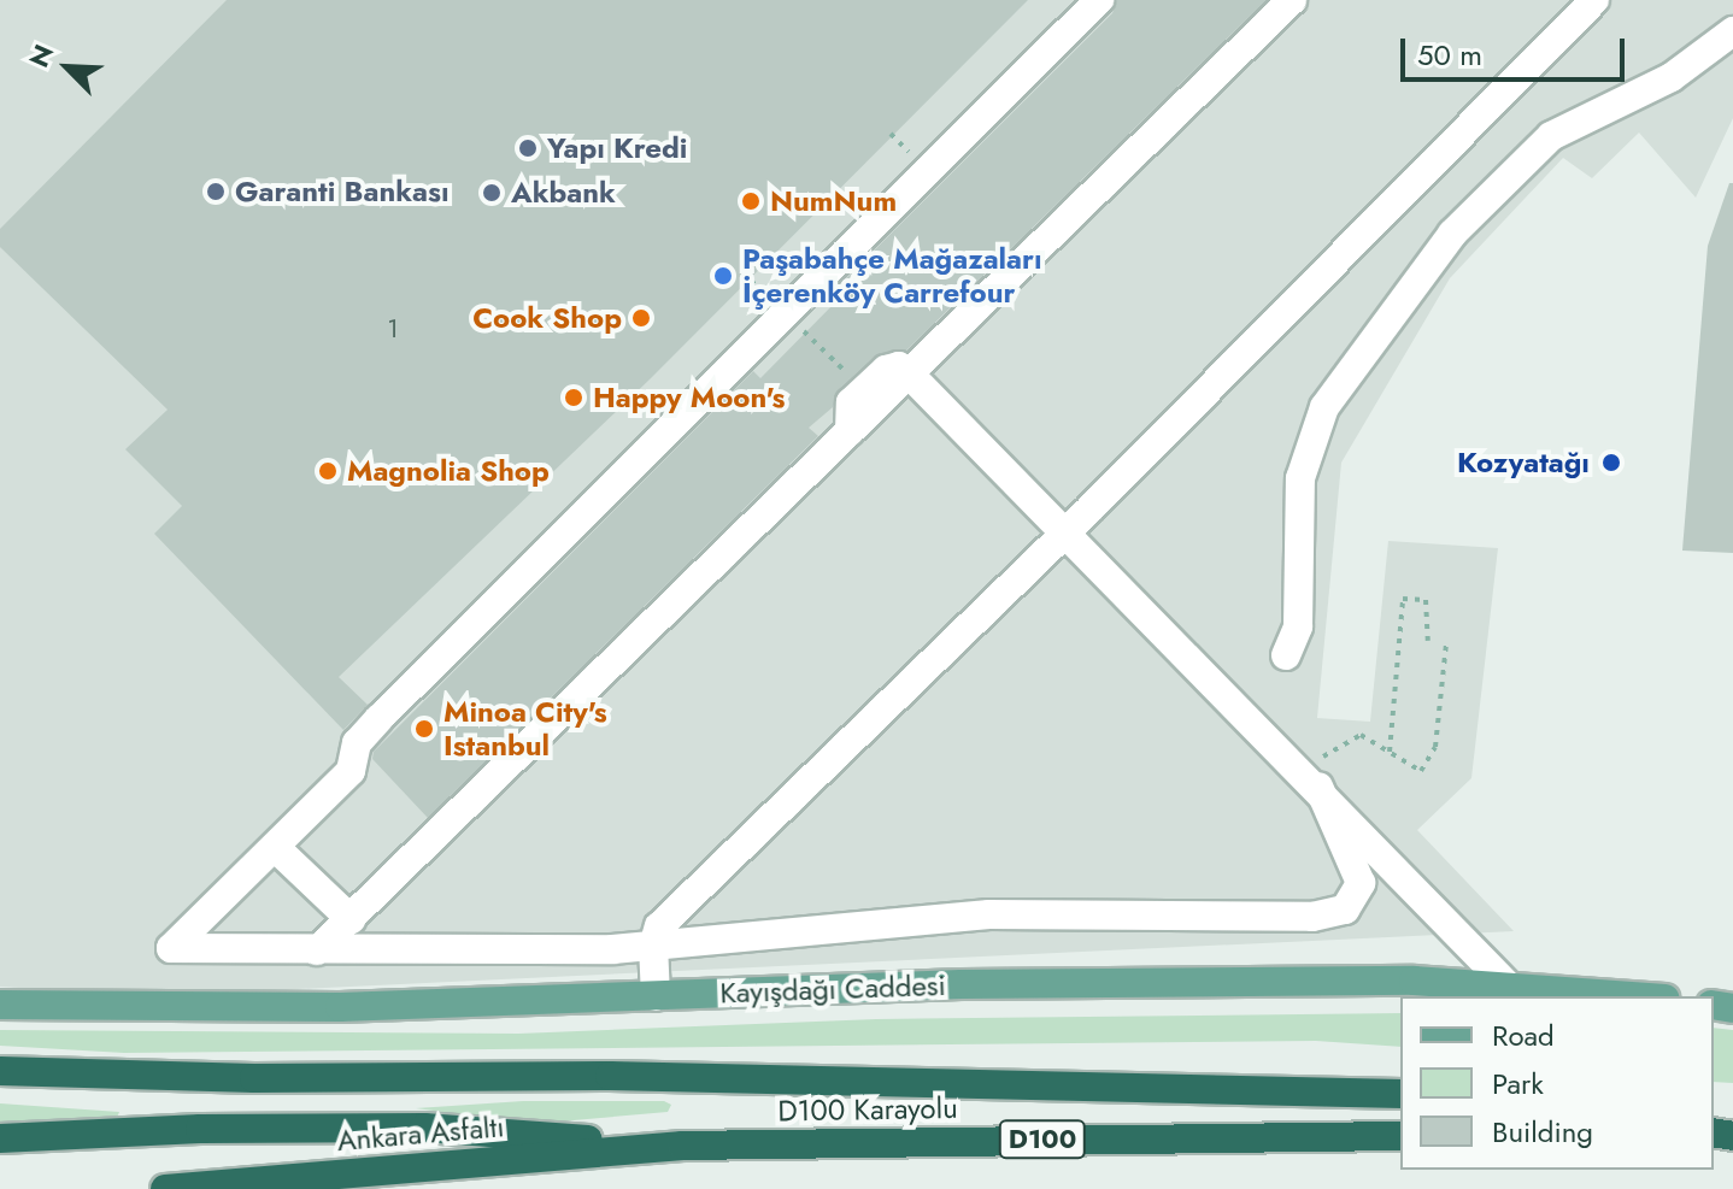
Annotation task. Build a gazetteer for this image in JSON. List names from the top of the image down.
{
  "streets": {
    "highway": ["D100 Karayolu", "Ankara Asfaltı", "D100"],
    "main road": ["Kayışdağı Caddesi"]
  },
  "crossings": [
    ["D100 Karayolu", "Ankara Asfaltı"]
  ],
  "places": [
    "Yapı Kredi",
    "Garanti Bankası",
    "Akbank",
    "NumNum",
    "Paşabahçe Mağazaları İçerenköy Carrefour",
    "Cook Shop",
    "Happy Moon's",
    "Kozyatağı",
    "Magnolia Shop",
    "Minoa City's Istanbul"
  ],
  "house_numbers": ["1"],
  "legend": ["Road", "Park", "Building"],
  "scale_bar": "50 m",
  "north": "top left"
}
